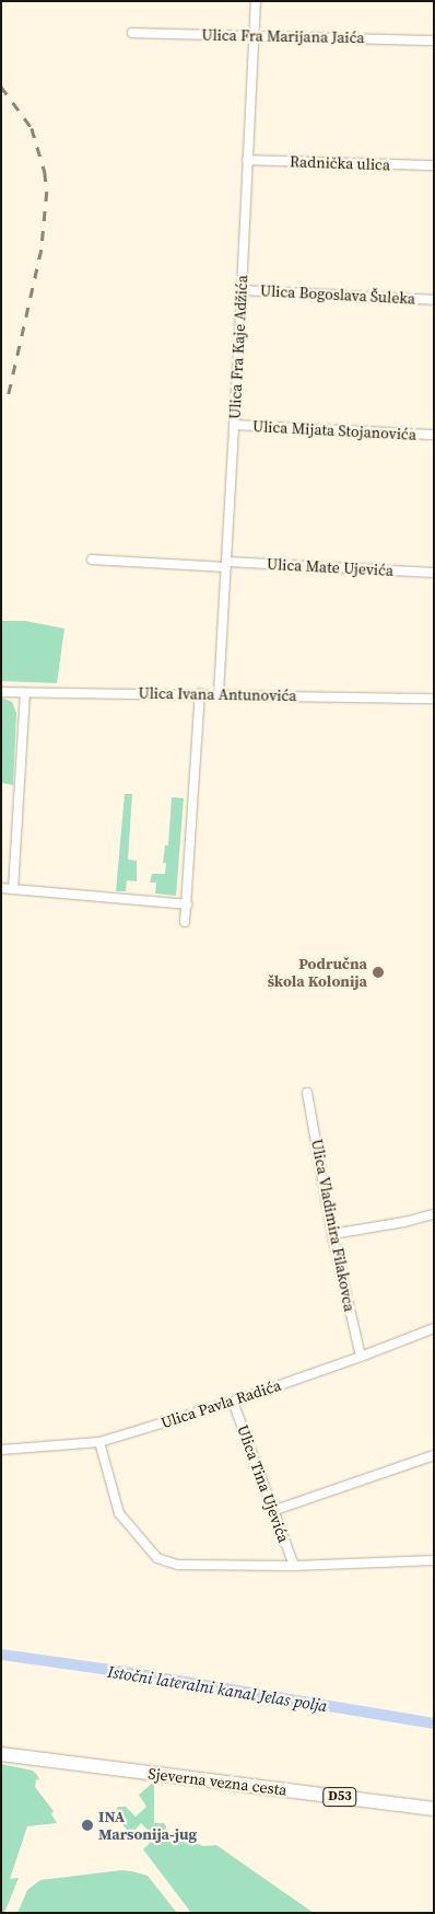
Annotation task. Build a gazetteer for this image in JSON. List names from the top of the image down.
{
  "streets": {
    "main road": ["Sjeverna vezna cesta", "D53"],
    "street": [
      "Ulica Fra Marijana Jaića",
      "Radnička ulica",
      "Ulica Bogoslava Šuleka",
      "Ulica Fra Kaje Adžića",
      "Ulica Mijata Stojanovića",
      "Ulica Mate Ujevića",
      "Ulica Ivana Antunovića",
      "Ulica Vladimira Filakovca",
      "Ulica Pavla Radića",
      "Ulica Tina Ujevića"
    ]
  },
  "crossings": [
    ["Ulica Fra Marijana Jaića", "Ulica Fra Kaje Adžića"],
    ["Radnička ulica", "Ulica Fra Kaje Adžića"],
    ["Ulica Bogoslava Šuleka", "Ulica Fra Kaje Adžića"],
    ["Ulica Fra Kaje Adžića", "Ulica Mijata Stojanovića"],
    ["Ulica Fra Kaje Adžića", "Ulica Mate Ujevića"],
    ["Ulica Fra Kaje Adžića", "Ulica Ivana Antunovića"],
    ["Ulica Vladimira Filakovca", "Ulica Pavla Radića"],
    ["Ulica Pavla Radića", "Ulica Tina Ujevića"]
  ],
  "water": ["Istočni lateralni kanal Jelas polja"],
  "places": ["Područna škola Kolonija", "INA Marsonija-jug"]
}
